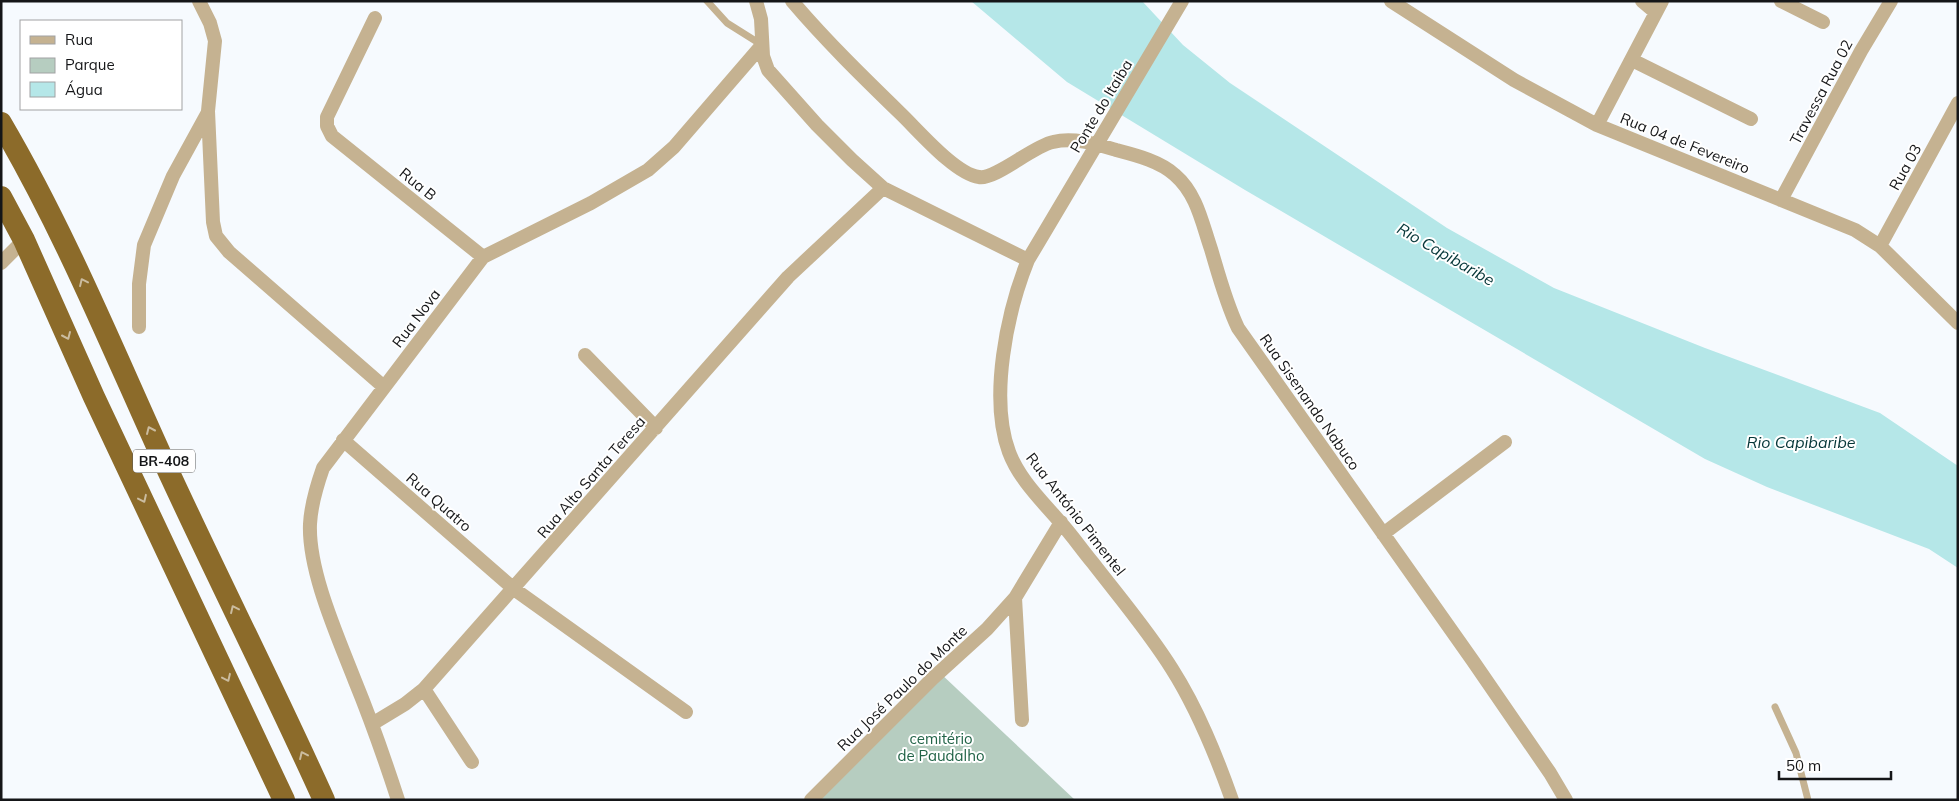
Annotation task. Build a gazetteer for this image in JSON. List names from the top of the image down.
{
  "streets": {
    "highway": ["BR-408"],
    "street": [
      "Travessa Rua 02",
      "Ponte do Itaiba",
      "Rua 04 de Fevereiro",
      "Rua 03",
      "Rua B",
      "Rua Nova",
      "Rua Sisenando Nabuco",
      "Rua Alto Santa Teresa",
      "Rua Quatro",
      "Rua António Pimentel",
      "Rua José Paulo do Monte"
    ]
  },
  "crossings": [
    ["Travessa Rua 02", "Rua 04 de Fevereiro"],
    ["Ponte do Itaiba", "Rua António Pimentel"],
    ["Rua 04 de Fevereiro", "Rua 03"],
    ["Rua B", "Rua Nova"],
    ["Rua Nova", "Rua Alto Santa Teresa"],
    ["Rua Nova", "Rua Quatro"],
    ["Rua Alto Santa Teresa", "Rua Quatro"],
    ["Rua António Pimentel", "Rua José Paulo do Monte"]
  ],
  "water": ["Rio Capibaribe"],
  "parks": ["cemitério de Paudalho"],
  "legend": ["Rua", "Parque", "Água"],
  "scale_bar": "50 m"
}
